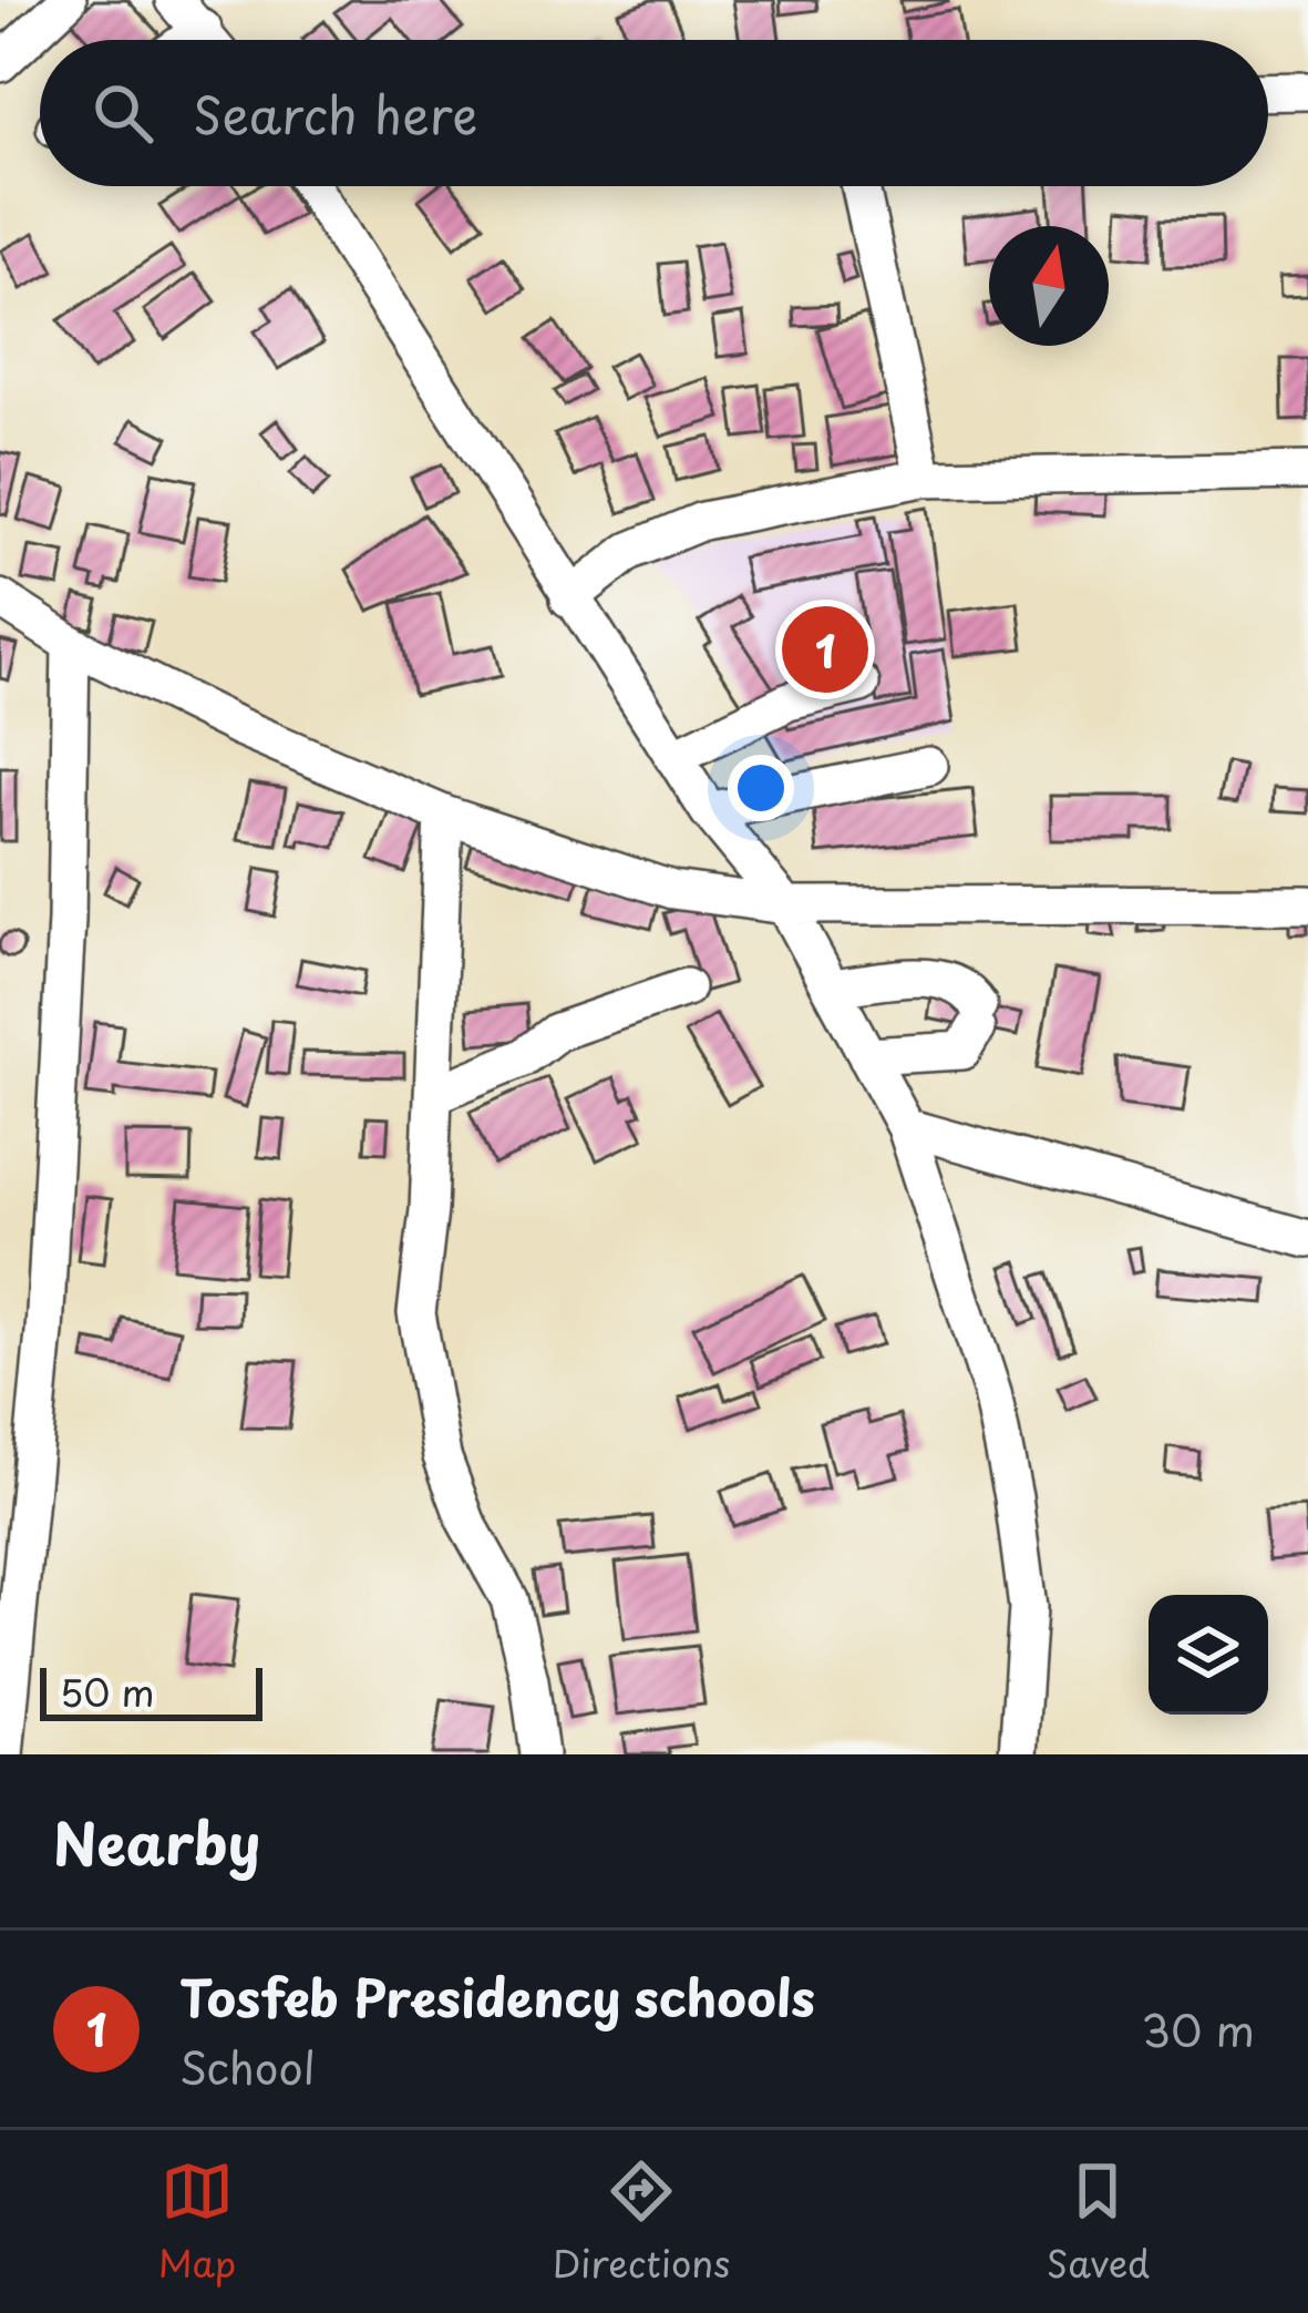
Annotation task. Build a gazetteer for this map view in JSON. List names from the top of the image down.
{
  "scale_bar": "50 m",
  "north": "top",
  "page": {
    "search": "Search here",
    "pins": "1",
    "scale": "50 m",
    "heading": "Nearby",
    "list": [
      {
        "mark": "1",
        "name": "Tosfeb Presidency schools",
        "note": "School",
        "value": "30 m"
      }
    ],
    "nav": ["Map", "Directions", "Saved"]
  }
}
